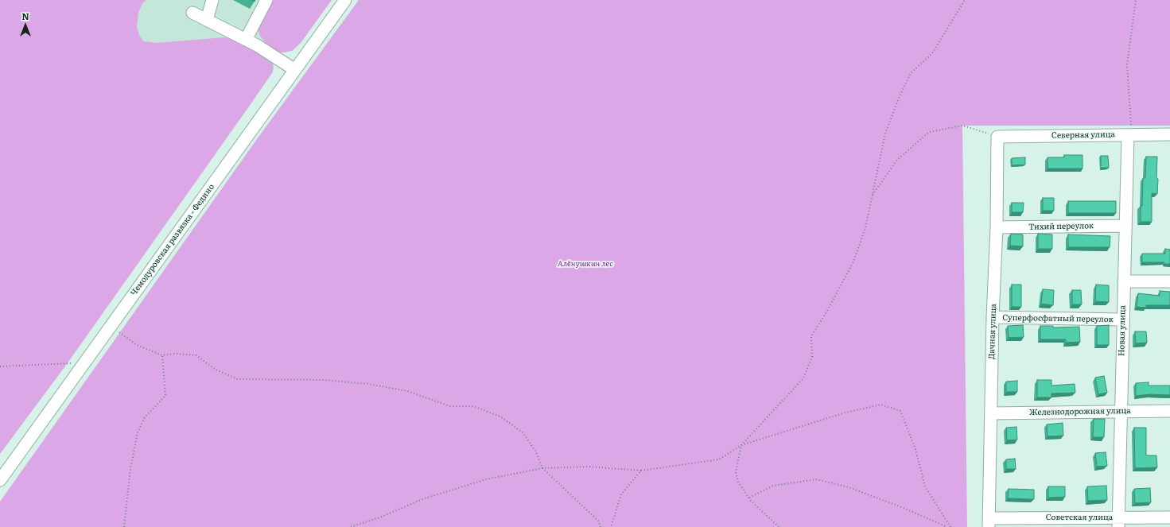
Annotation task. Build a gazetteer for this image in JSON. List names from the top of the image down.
{
  "streets": {
    "street": [
      "Северная улица",
      "Тихий переулок",
      "Чемодуровская развязка - Федино",
      "Суперфосфатный переулок",
      "Новая улица",
      "Дачная улица",
      "Железнодорожная улица",
      "Советская улица"
    ]
  },
  "crossings": [
    ["Северная улица", "Новая улица"],
    ["Северная улица", "Дачная улица"],
    ["Тихий переулок", "Новая улица"],
    ["Тихий переулок", "Дачная улица"],
    ["Суперфосфатный переулок", "Новая улица"],
    ["Суперфосфатный переулок", "Дачная улица"],
    ["Новая улица", "Железнодорожная улица"],
    ["Новая улица", "Советская улица"],
    ["Дачная улица", "Железнодорожная улица"],
    ["Дачная улица", "Советская улица"]
  ],
  "parks": ["Алёнушкин лес"],
  "north": "top"
}
